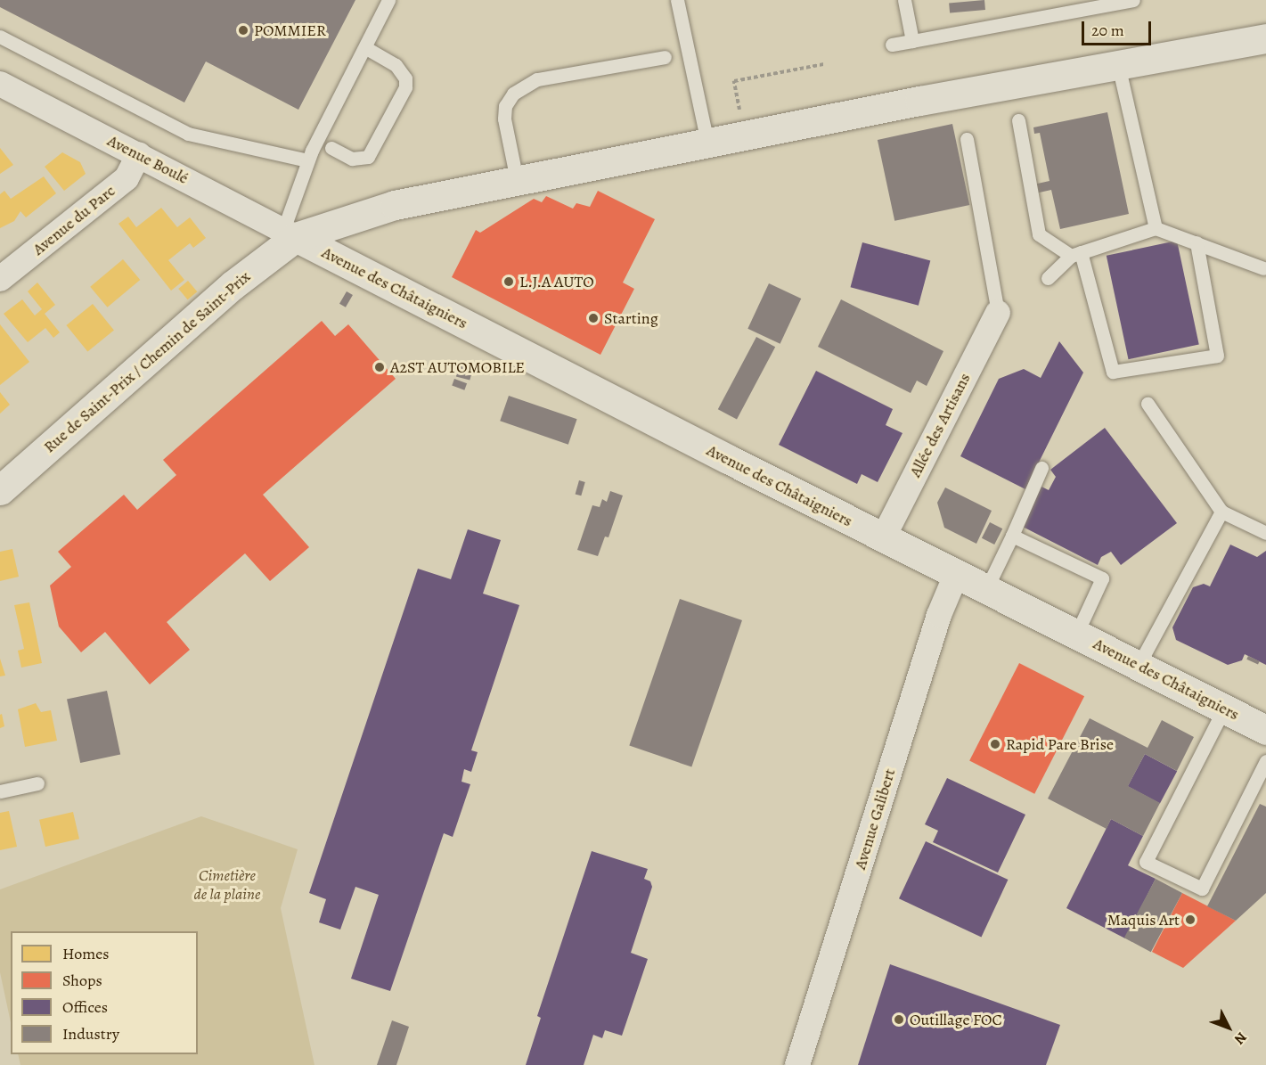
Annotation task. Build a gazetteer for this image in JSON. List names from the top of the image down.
{
  "streets": {
    "street": [
      "Avenue Boulé",
      "Avenue du Parc",
      "Avenue des Châtaigniers",
      "Rue de Saint-Prix / Chemin de Saint-Prix",
      "Allée des Artisans",
      "Avenue Galibert"
    ]
  },
  "crossings": [
    ["Avenue Boulé", "Avenue du Parc"],
    ["Avenue Boulé", "Avenue des Châtaigniers"],
    ["Avenue Boulé", "Rue de Saint-Prix / Chemin de Saint-Prix"],
    ["Avenue des Châtaigniers", "Rue de Saint-Prix / Chemin de Saint-Prix"],
    ["Avenue des Châtaigniers", "Allée des Artisans"],
    ["Avenue des Châtaigniers", "Avenue Galibert"]
  ],
  "parks": ["Cimetière de la plaine"],
  "places": [
    "POMMIER",
    "L.J.A AUTO",
    "Starting",
    "A2ST AUTOMOBILE",
    "Rapid Pare Brise",
    "Maquis Art",
    "Outillage FOC"
  ],
  "legend": [
    "Homes",
    "Shops",
    "Offices",
    "Industry"
  ],
  "scale_bar": "20 m",
  "north": "bottom right"
}
